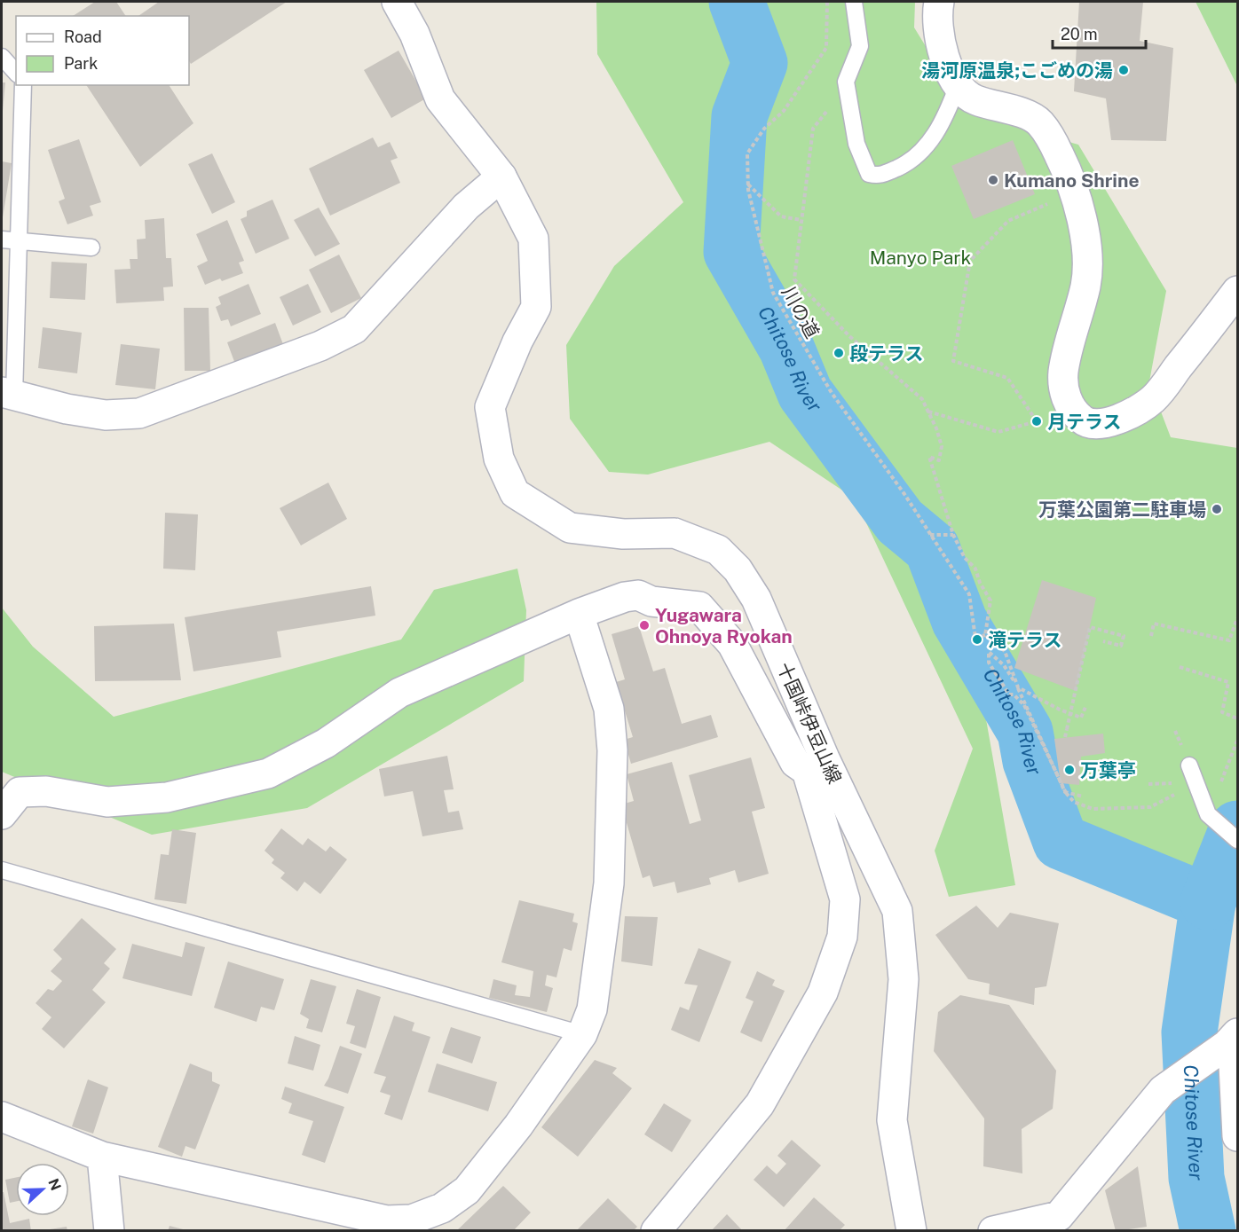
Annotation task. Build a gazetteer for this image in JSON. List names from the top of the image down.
{
  "streets": {
    "street": ["十国峠伊豆山線"],
    "path": ["川の道"]
  },
  "water": ["Chitose River"],
  "parks": ["Manyo Park"],
  "places": [
    "湯河原温泉;こごめの湯",
    "Kumano Shrine",
    "段テラス",
    "月テラス",
    "万葉公園第二駐車場",
    "Yugawara Ohnoya Ryokan",
    "滝テラス",
    "万葉亭"
  ],
  "legend": ["Road", "Park"],
  "scale_bar": "20 m",
  "north": "right"
}
